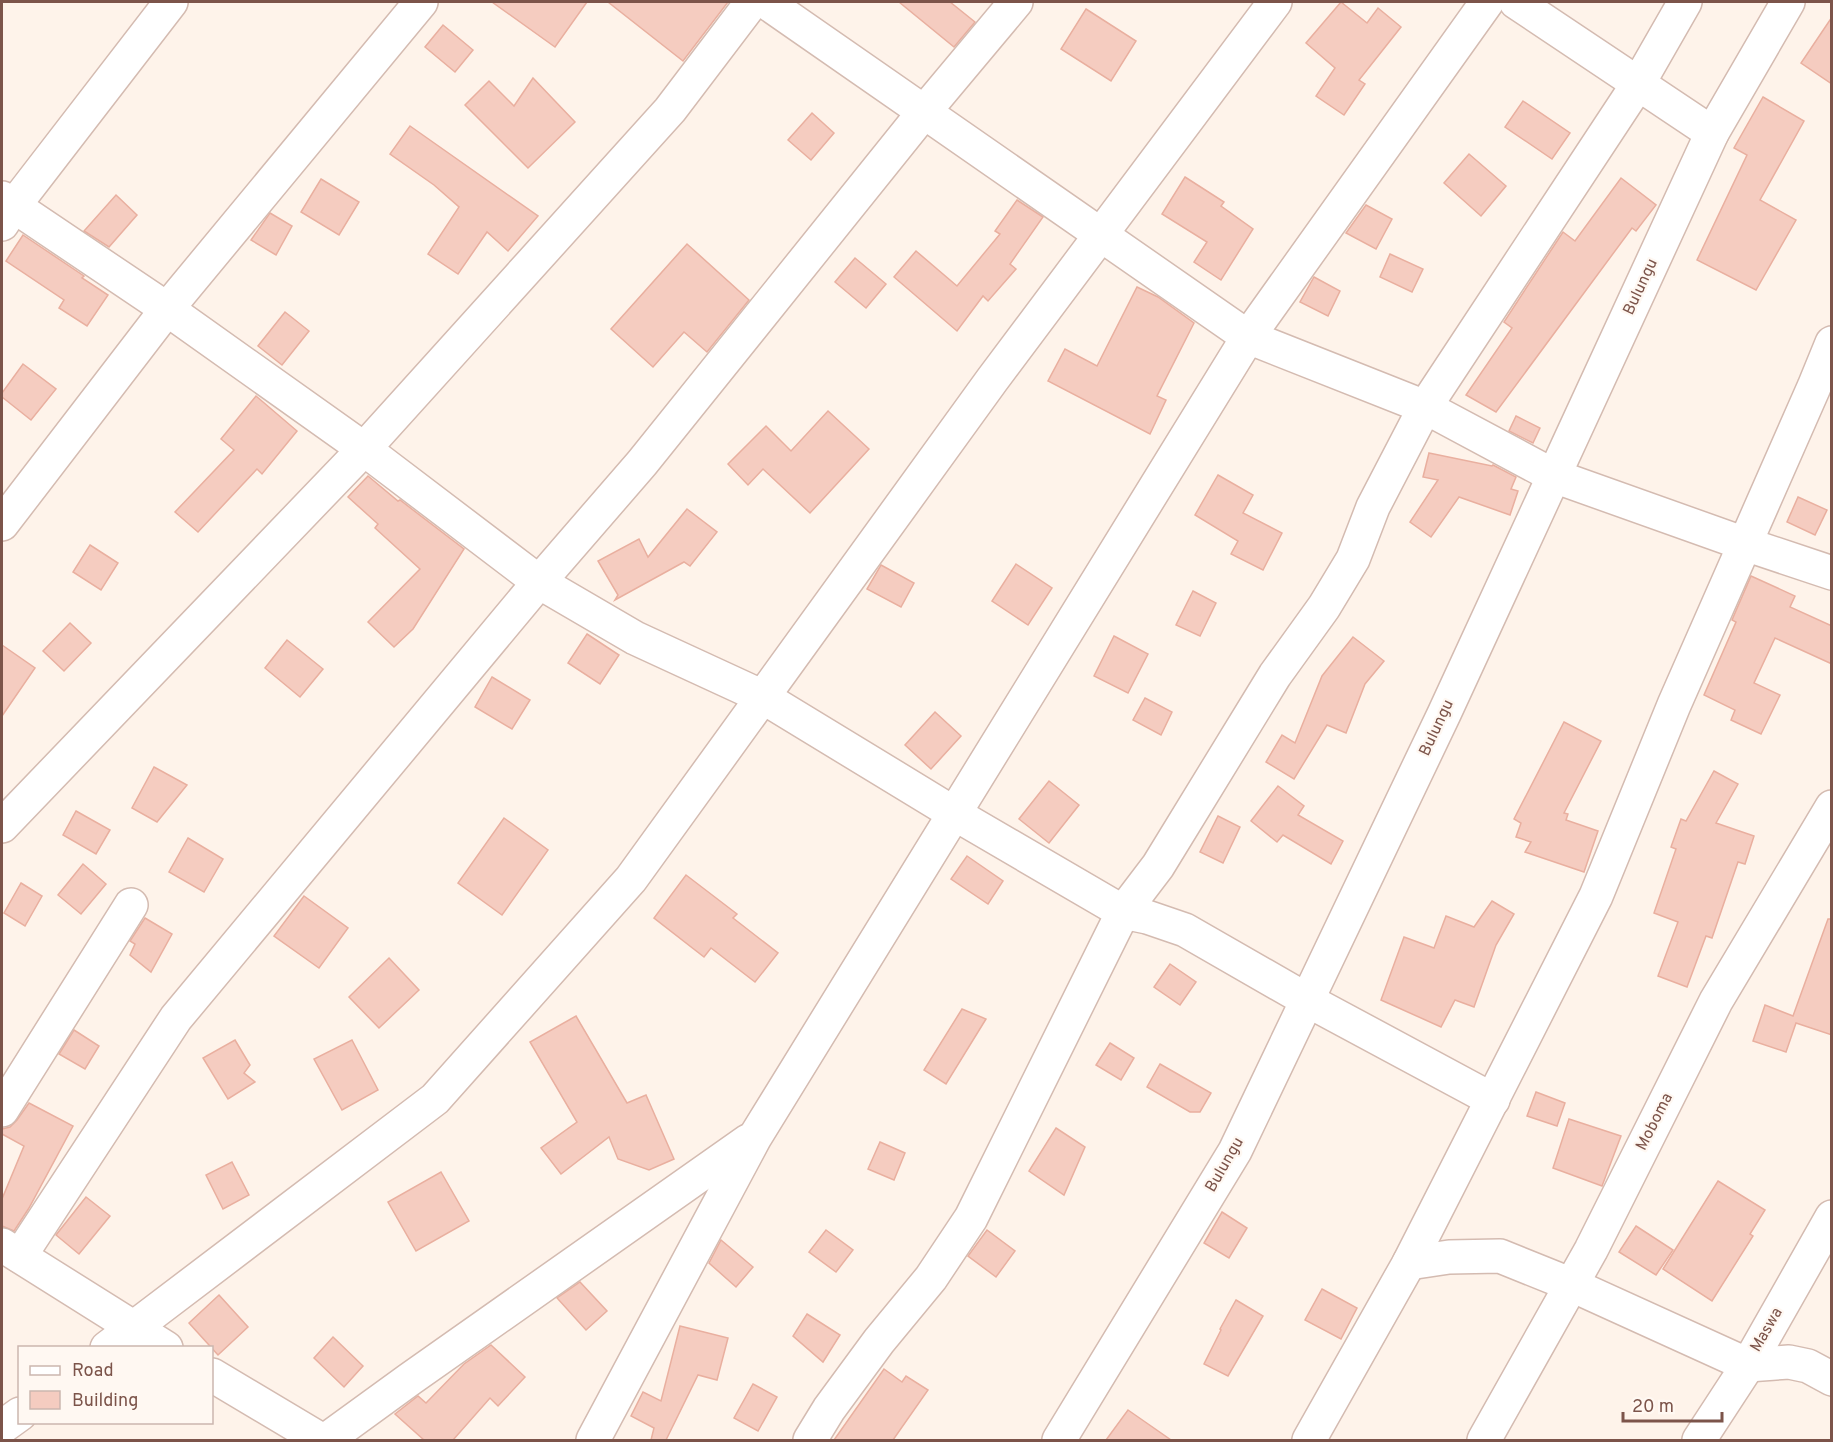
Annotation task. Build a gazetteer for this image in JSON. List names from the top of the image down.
{
  "streets": {
    "street": ["Bulungu", "Moboma", "Maswa"]
  },
  "legend": ["Road", "Building"],
  "scale_bar": "20 m"
}
